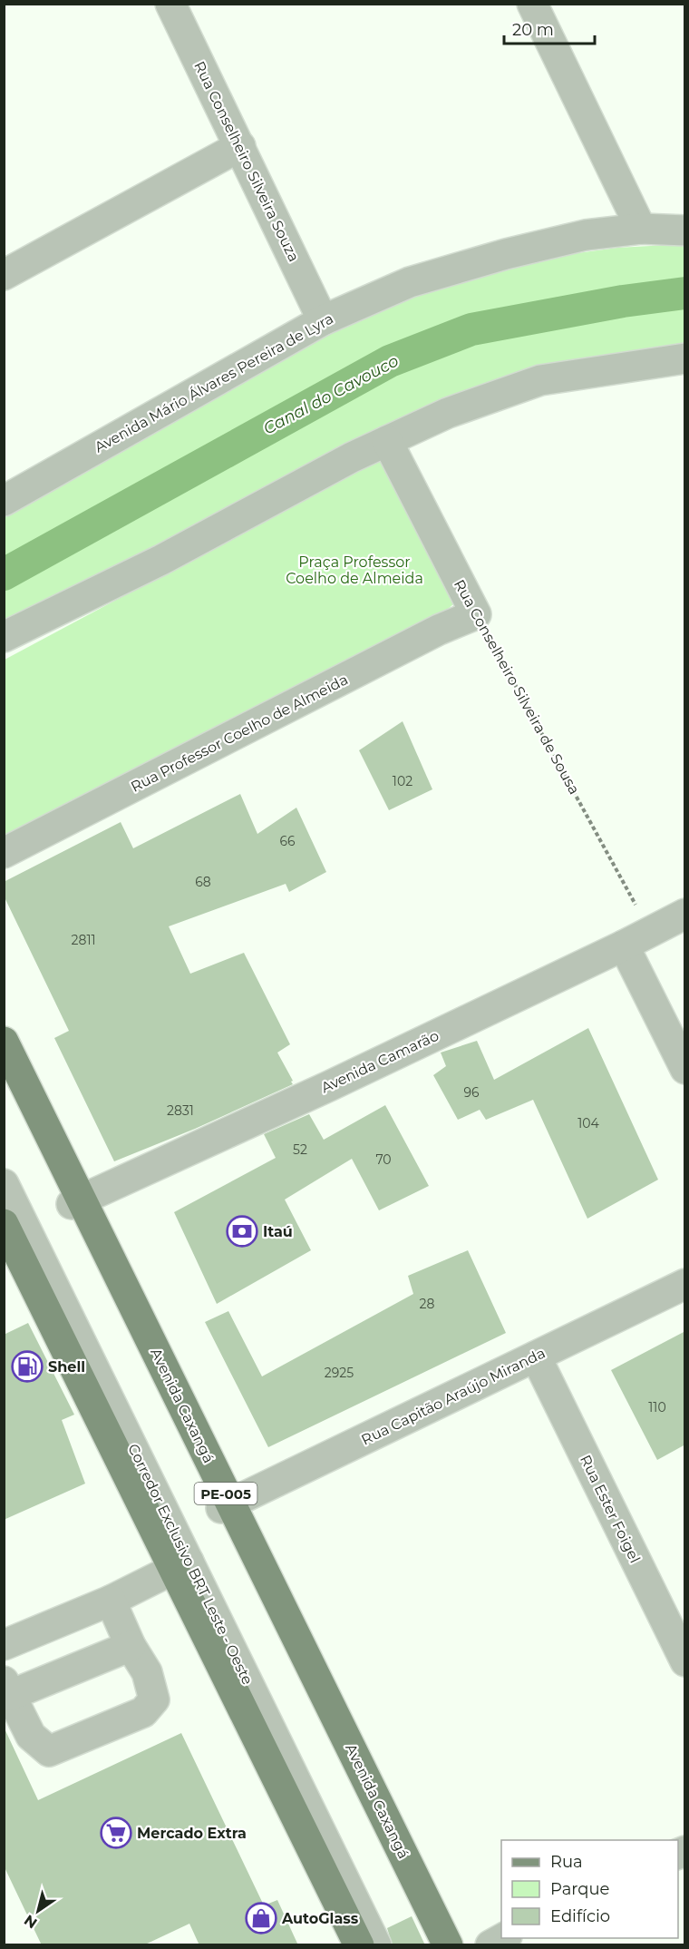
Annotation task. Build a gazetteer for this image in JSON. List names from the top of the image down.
{
  "streets": {
    "main road": ["Avenida Caxangá", "PE-005"],
    "street": [
      "Rua Conselheiro Silveira Souza",
      "Avenida Mário Álvares Pereira de Lyra",
      "Rua Conselheiro Silveira de Sousa",
      "Rua Professor Coelho de Almeida",
      "Avenida Camarão",
      "Rua Capitão Araújo Miranda",
      "Rua Ester Foigel",
      "Corredor Exclusivo BRT Leste - Oeste"
    ]
  },
  "crossings": [
    ["Rua Conselheiro Silveira Souza", "Avenida Mário Álvares Pereira de Lyra"],
    ["Rua Conselheiro Silveira de Sousa", "Rua Professor Coelho de Almeida"],
    ["Rua Conselheiro Silveira de Sousa", "Avenida Camarão"],
    ["Avenida Camarão", "Avenida Caxangá"],
    ["Rua Capitão Araújo Miranda", "Avenida Caxangá"],
    ["Rua Capitão Araújo Miranda", "Rua Ester Foigel"]
  ],
  "water": ["Canal do Cavouco"],
  "parks": ["Praça Professor Coelho de Almeida"],
  "places": {
    "bank": ["Itaú"],
    "fuel station": ["Shell"],
    "supermarket": ["Mercado Extra"],
    "shop": ["AutoGlass"]
  },
  "house_numbers": [
    "102",
    "66",
    "68",
    "2811",
    "96",
    "2831",
    "104",
    "52",
    "70",
    "28",
    "2925",
    "110"
  ],
  "legend": ["Rua", "Parque", "Edifício"],
  "scale_bar": "20 m",
  "north": "bottom left"
}
